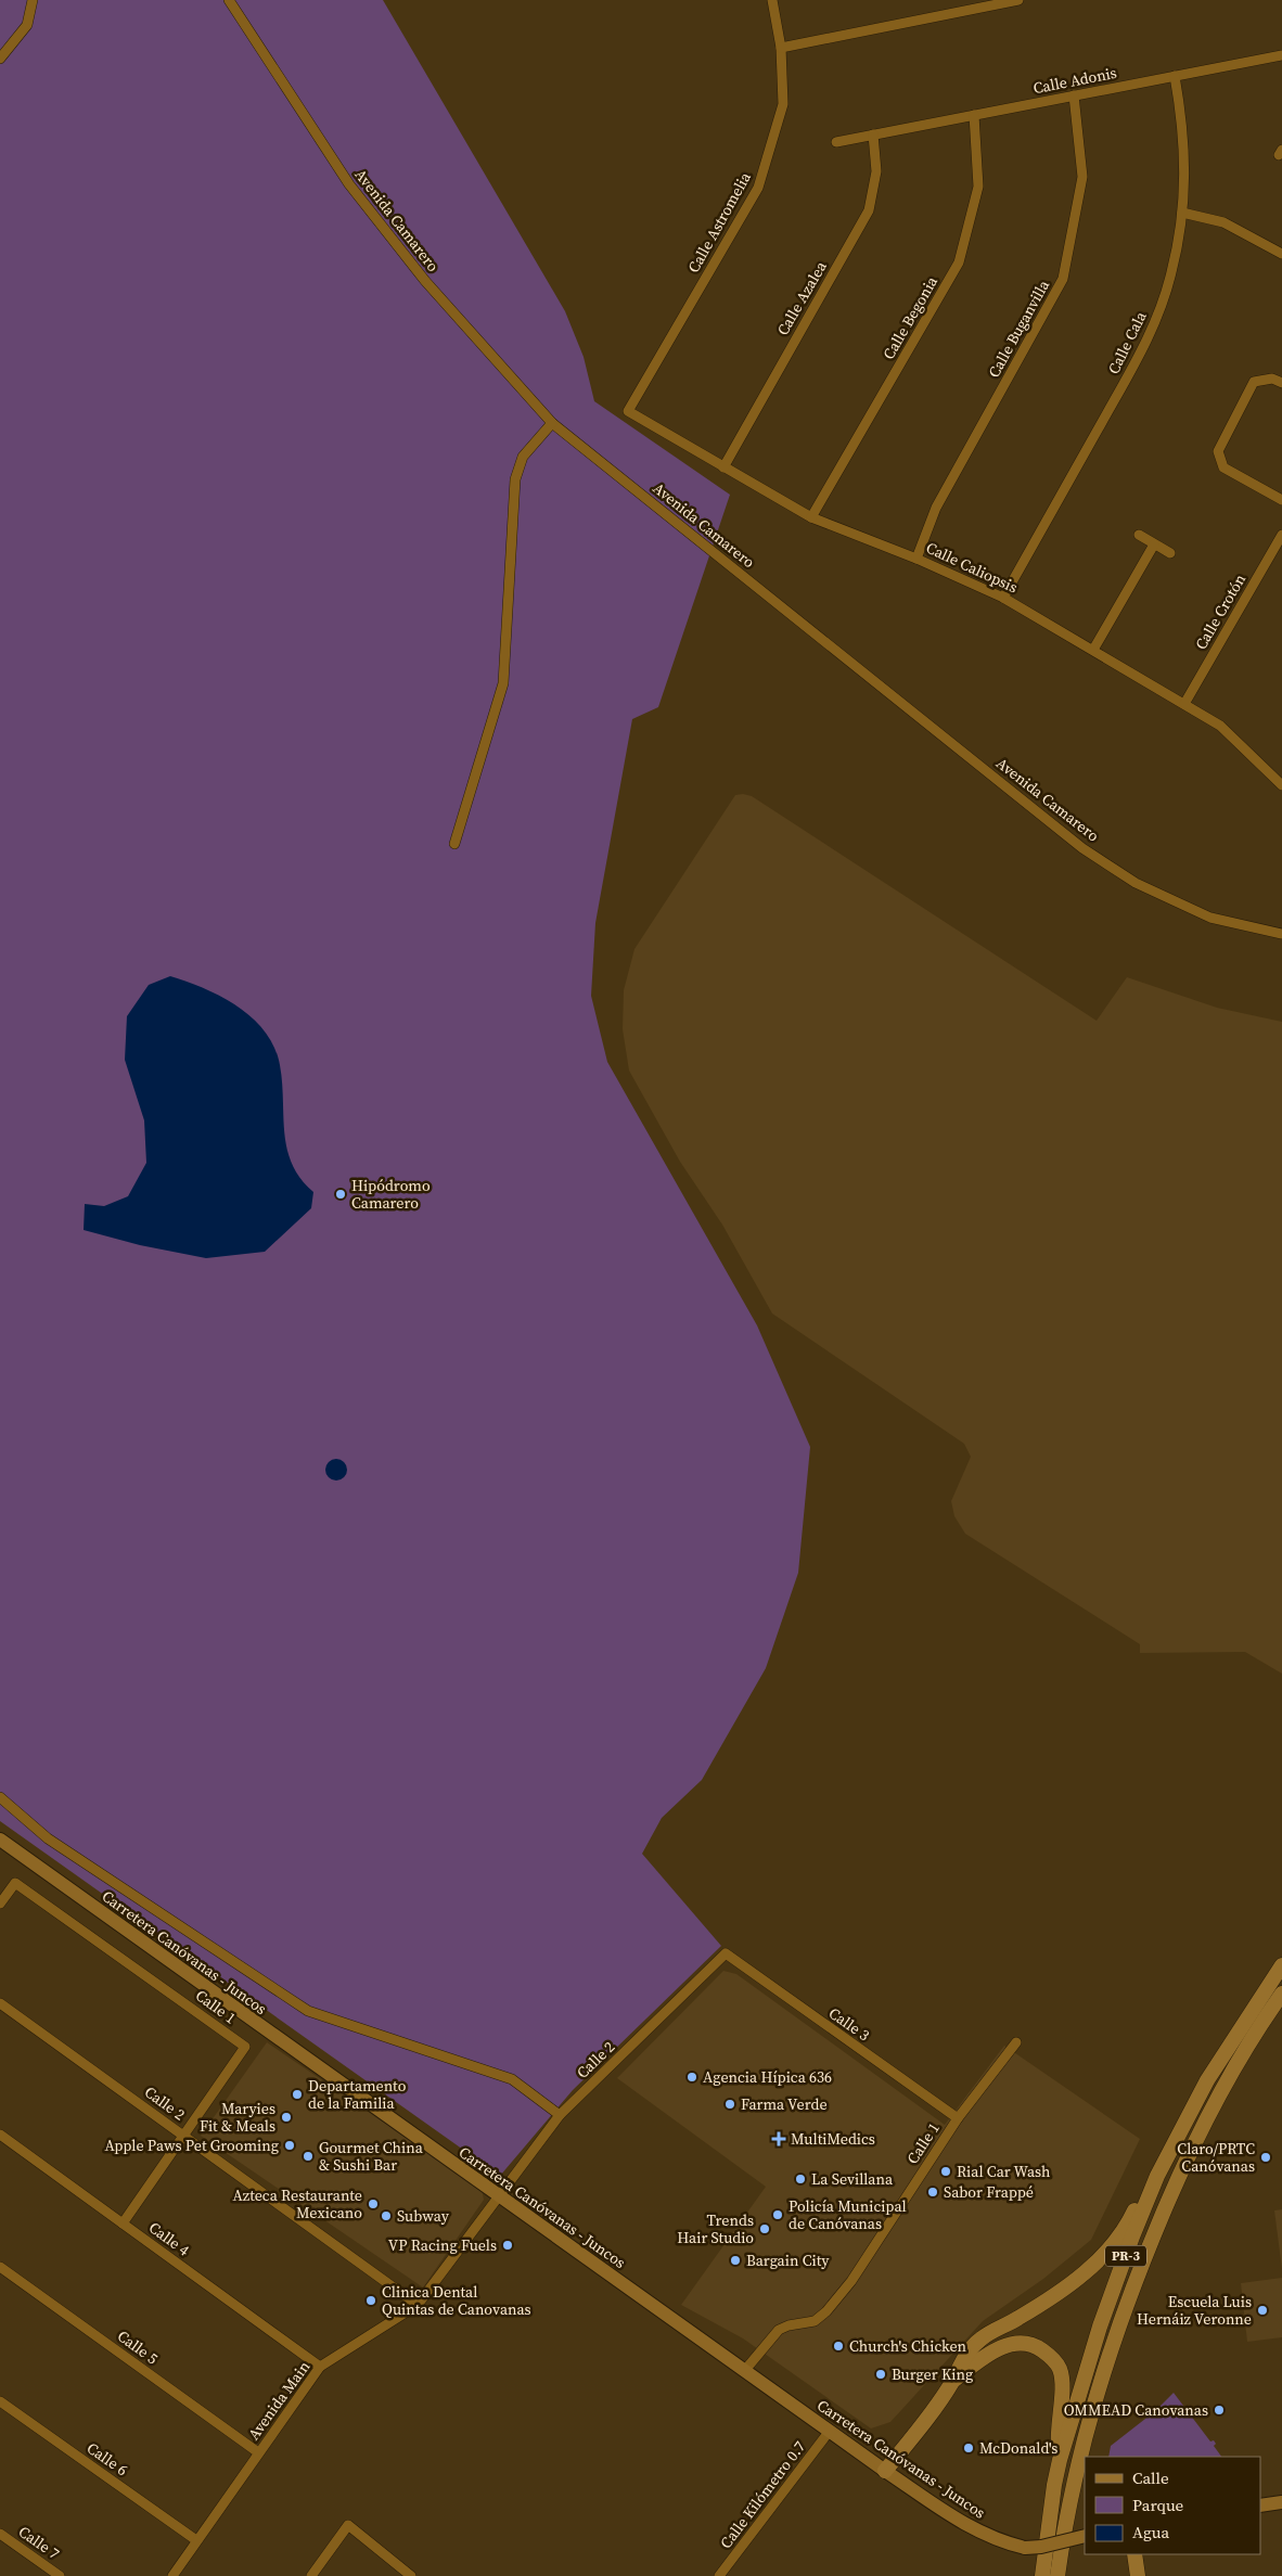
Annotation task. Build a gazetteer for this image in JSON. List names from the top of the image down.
{
  "streets": {
    "main road": ["Carretera Canóvanas - Juncos", "PR-3"],
    "street": [
      "Calle Adonis",
      "Avenida Camarero",
      "Calle Astromelia",
      "Calle Azalea",
      "Calle Begonia",
      "Calle Buganvilla",
      "Calle Cala",
      "Calle Caliopsis",
      "Calle Crotón",
      "Calle 1",
      "Calle 3",
      "Calle 2",
      "Calle 4",
      "Calle 5",
      "Avenida Main",
      "Calle 6",
      "Calle Kilómetro 0.7",
      "Calle 7"
    ]
  },
  "crossings": [
    ["Calle Adonis", "Calle Azalea"],
    ["Calle Adonis", "Calle Begonia"],
    ["Calle Adonis", "Calle Buganvilla"],
    ["Calle Adonis", "Calle Cala"],
    ["Calle Astromelia", "Calle Caliopsis"],
    ["Calle Azalea", "Calle Caliopsis"],
    ["Calle Begonia", "Calle Caliopsis"],
    ["Calle Buganvilla", "Calle Caliopsis"],
    ["Calle Cala", "Calle Caliopsis"],
    ["Calle Caliopsis", "Calle Crotón"],
    ["Carretera Canóvanas - Juncos", "Calle 1"],
    ["Carretera Canóvanas - Juncos", "Calle 2"],
    ["Carretera Canóvanas - Juncos", "Avenida Main"],
    ["Carretera Canóvanas - Juncos", "Calle Kilómetro 0.7"],
    ["Calle 1", "Calle 3"],
    ["Calle 1", "Calle 2"],
    ["Calle 1", "Calle 4"],
    ["Calle 3", "Calle 2"],
    ["Calle 2", "Avenida Main"],
    ["Calle 4", "Avenida Main"],
    ["Calle 5", "Avenida Main"],
    ["Avenida Main", "Calle 6"]
  ],
  "places": {
    "other": [
      "Hipódromo Camarero",
      "Agencia Hípica 636",
      "Departamento de la Familia",
      "Farma Verde",
      "Maryies Fit & Meals",
      "Apple Paws Pet Grooming",
      "Gourmet China & Sushi Bar",
      "Claro/PRTC Canóvanas",
      "Rial Car Wash",
      "La Sevillana",
      "Sabor Frappé",
      "Azteca Restaurante Mexicano",
      "Policía Municipal de Canóvanas",
      "Subway",
      "Trends Hair Studio",
      "VP Racing Fuels",
      "Bargain City",
      "Clinica Dental Quintas de Canovanas",
      "Escuela Luis Hernáiz Veronne",
      "Church's Chicken",
      "Burger King",
      "OMMEAD Canovanas",
      "McDonald's"
    ],
    "health": ["MultiMedics"]
  },
  "legend": ["Calle", "Parque", "Agua"]
}
